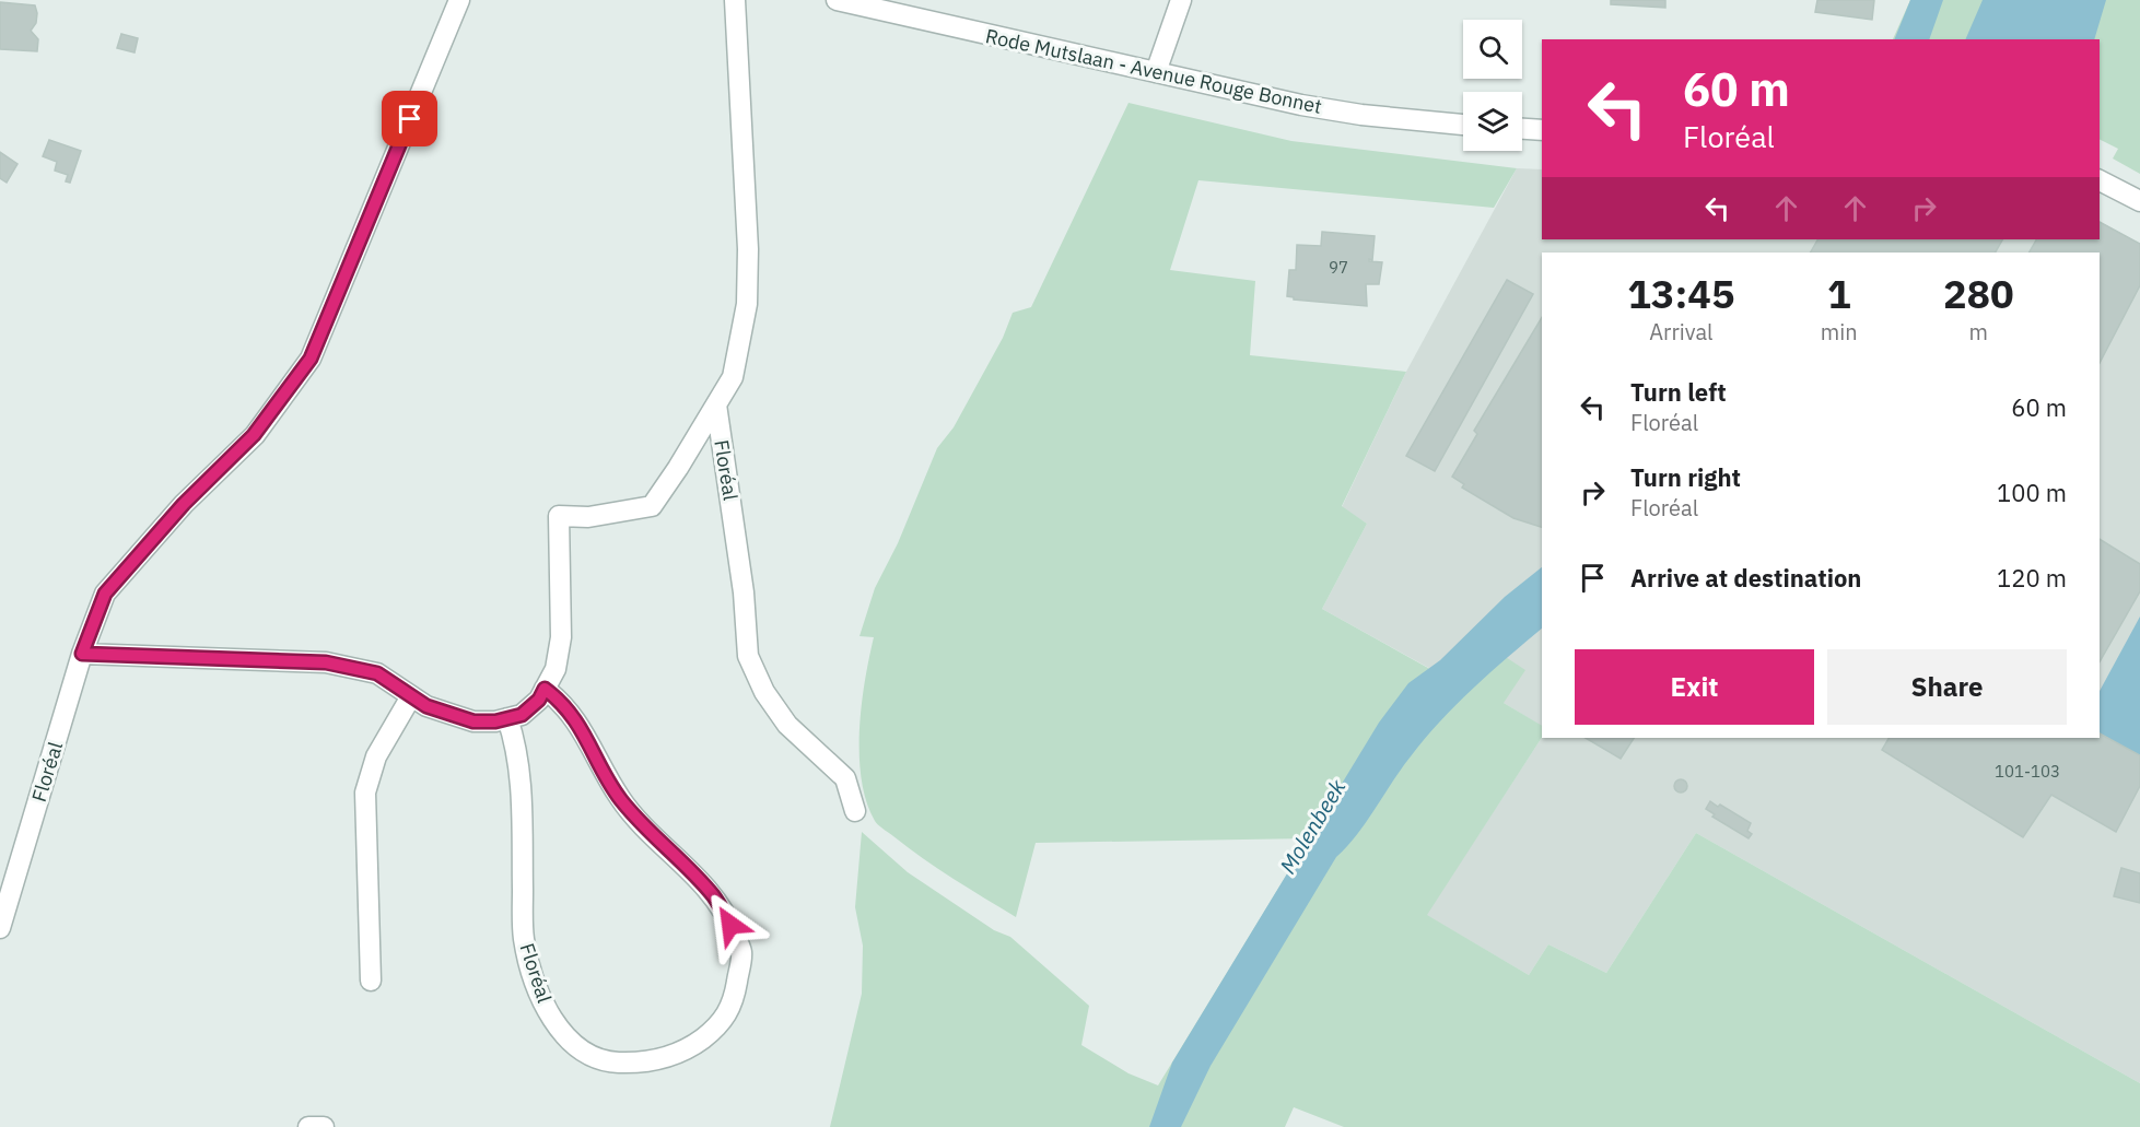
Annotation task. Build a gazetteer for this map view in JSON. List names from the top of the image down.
{
  "streets": {
    "street": ["Rode Mutslaan - Avenue Rouge Bonnet", "Floréal"]
  },
  "water": ["Molenbeek"],
  "house_numbers": ["97", "101-103"],
  "page": {
    "turn": ["60 m", "Floréal"],
    "eta": [
      "13:45",
      "Arrival",
      "1",
      "min",
      "280",
      "m"
    ],
    "list": [
      {
        "name": "Turn left",
        "note": "Floréal",
        "value": "60 m"
      },
      {
        "name": "Turn right",
        "note": "Floréal",
        "value": "100 m"
      },
      {
        "name": "Arrive at destination",
        "value": "120 m"
      }
    ],
    "buttons": ["Exit", "Share"]
  }
}
